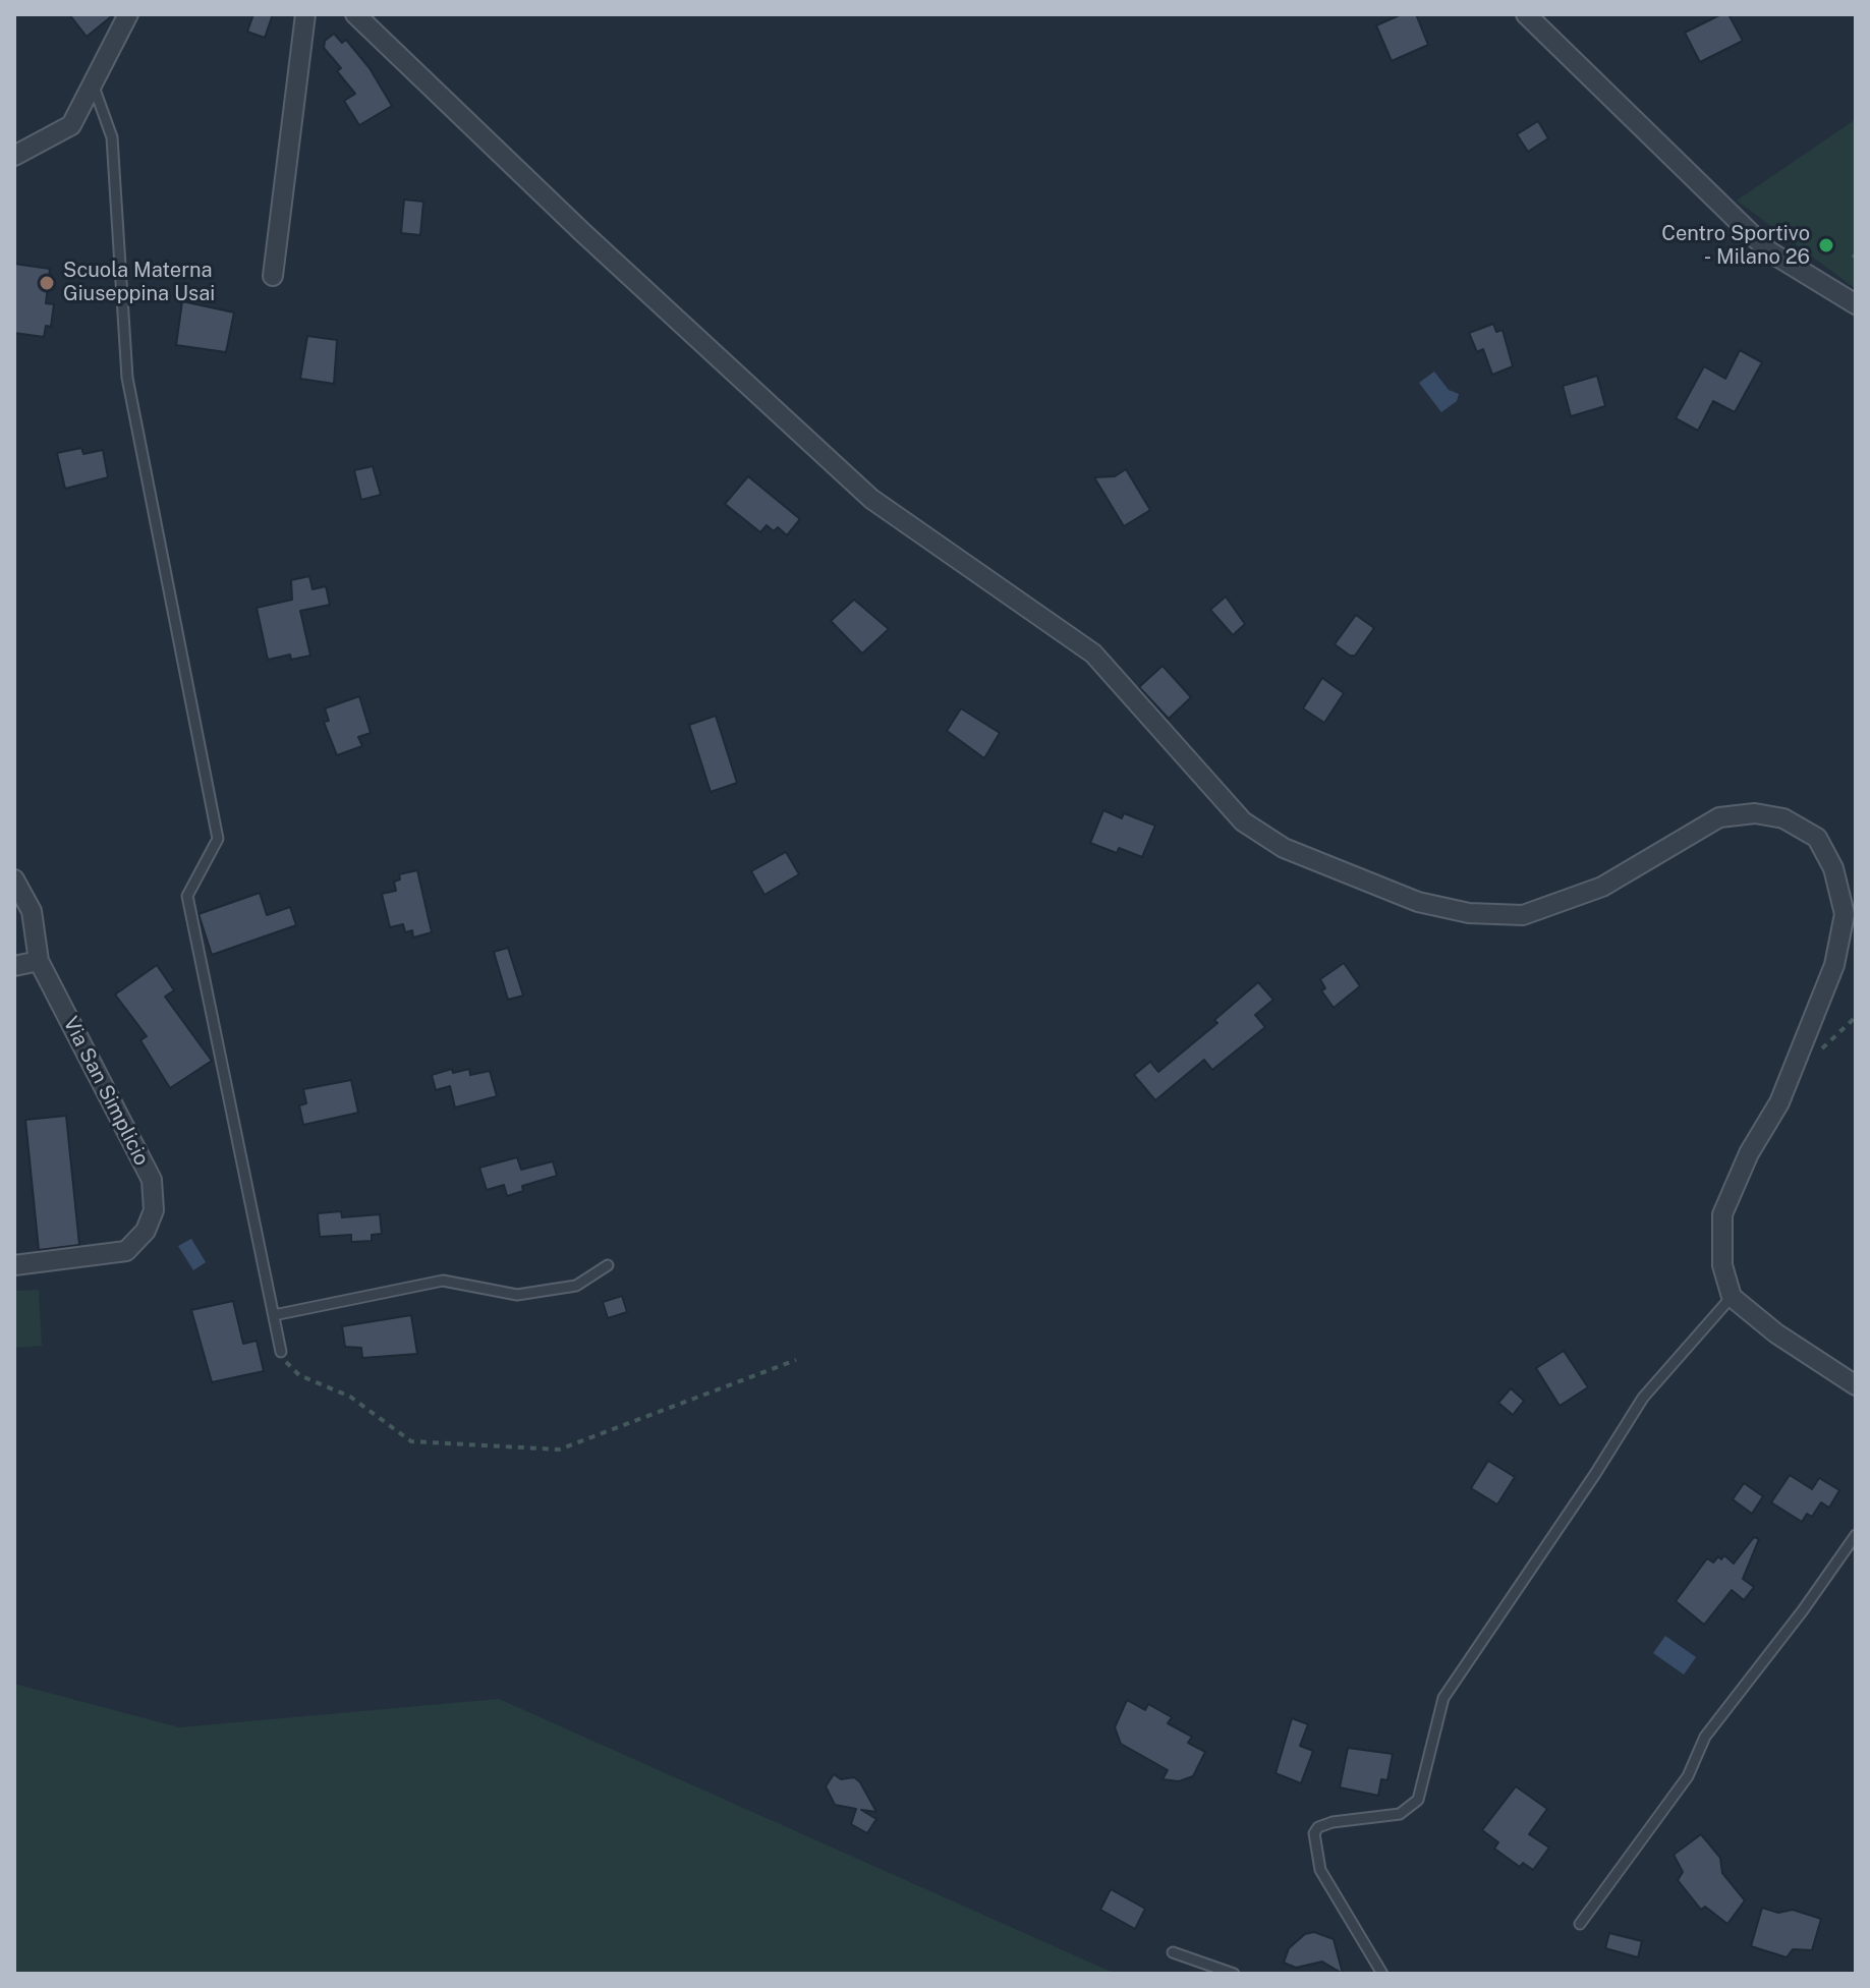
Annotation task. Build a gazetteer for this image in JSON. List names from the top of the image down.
{
  "streets": {
    "street": ["Via San Simplicio"]
  },
  "places": ["Centro Sportivo - Milano 26", "Scuola Materna Giuseppina Usai"]
}
